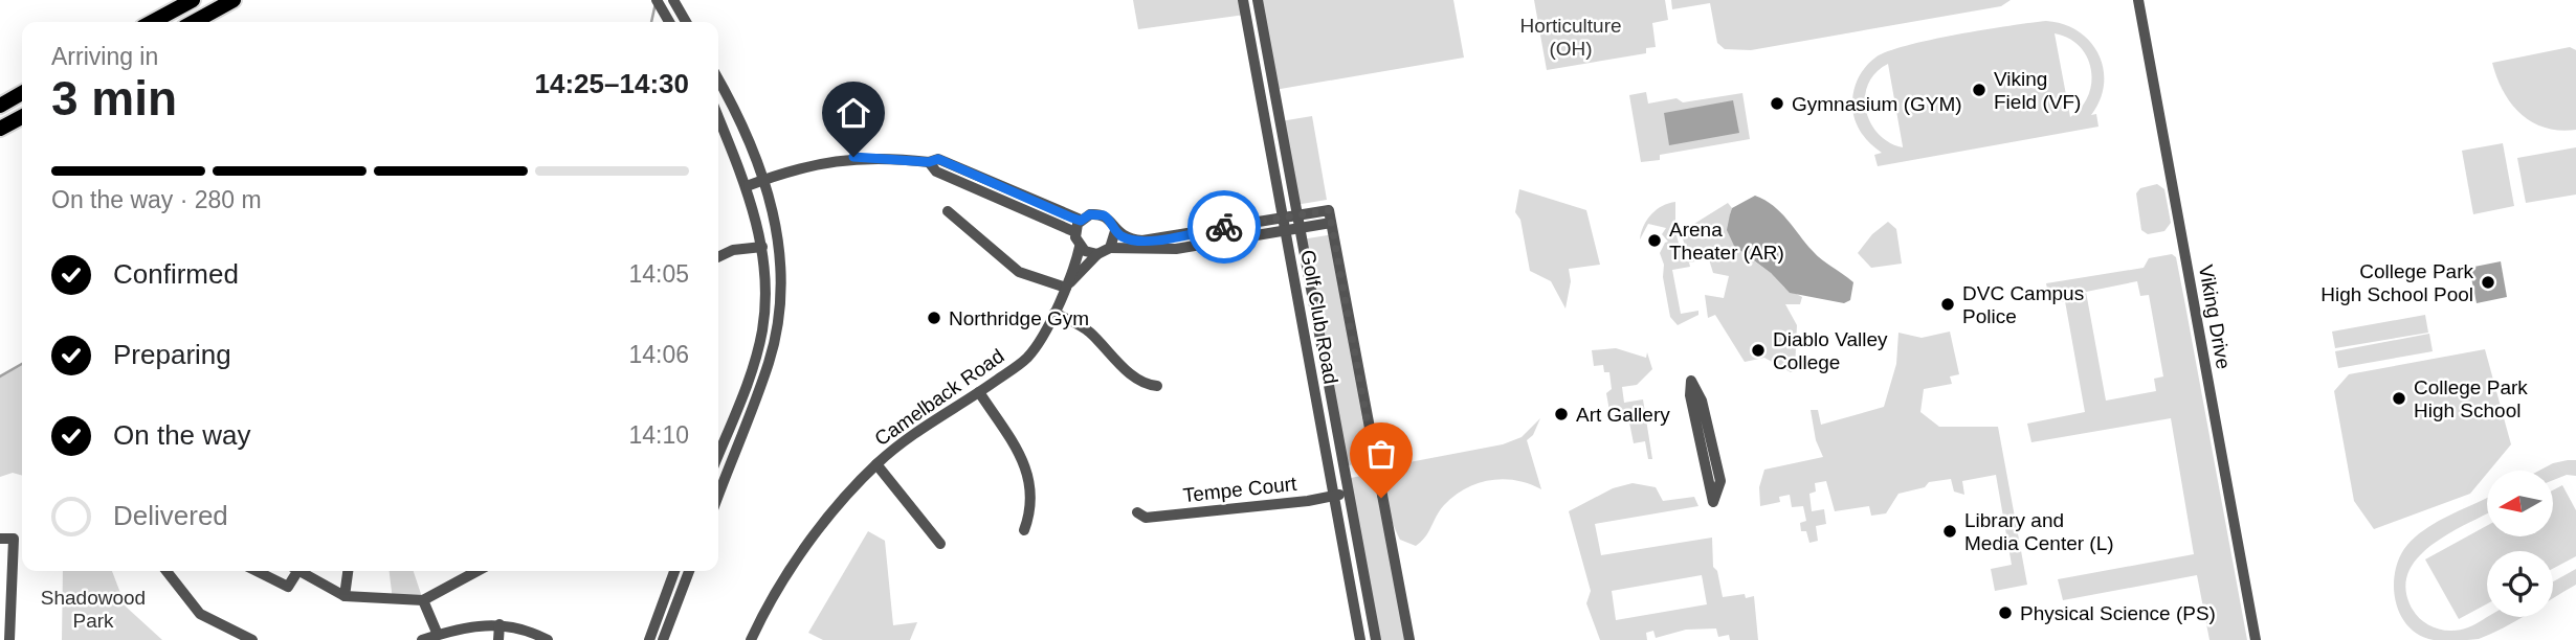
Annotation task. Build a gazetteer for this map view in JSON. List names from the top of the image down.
{
  "streets": {
    "street": [
      "Golf Club Road",
      "Viking Drive",
      "Camelback Road",
      "Tempe Court"
    ]
  },
  "crossings": [
    ["Golf Club Road", "Tempe Court"]
  ],
  "parks": ["Horticulture (OH)", "Shadowood Park"],
  "places": [
    "Viking Field (VF)",
    "Gymnasium (GYM)",
    "Arena Theater (AR)",
    "College Park High School Pool",
    "DVC Campus Police",
    "Northridge Gym",
    "Diablo Valley College",
    "College Park High School",
    "Art Gallery",
    "Library and Media Center (L)",
    "Physical Science (PS)"
  ],
  "north": "left",
  "page": {
    "heading": ["3 min", "Arriving in", "14:25–14:30"],
    "bar": "On the way · 280 m",
    "list": [
      ["Confirmed", "14:05"],
      ["Preparing", "14:06"],
      ["On the way", "14:10"],
      "Delivered"
    ]
  }
}
